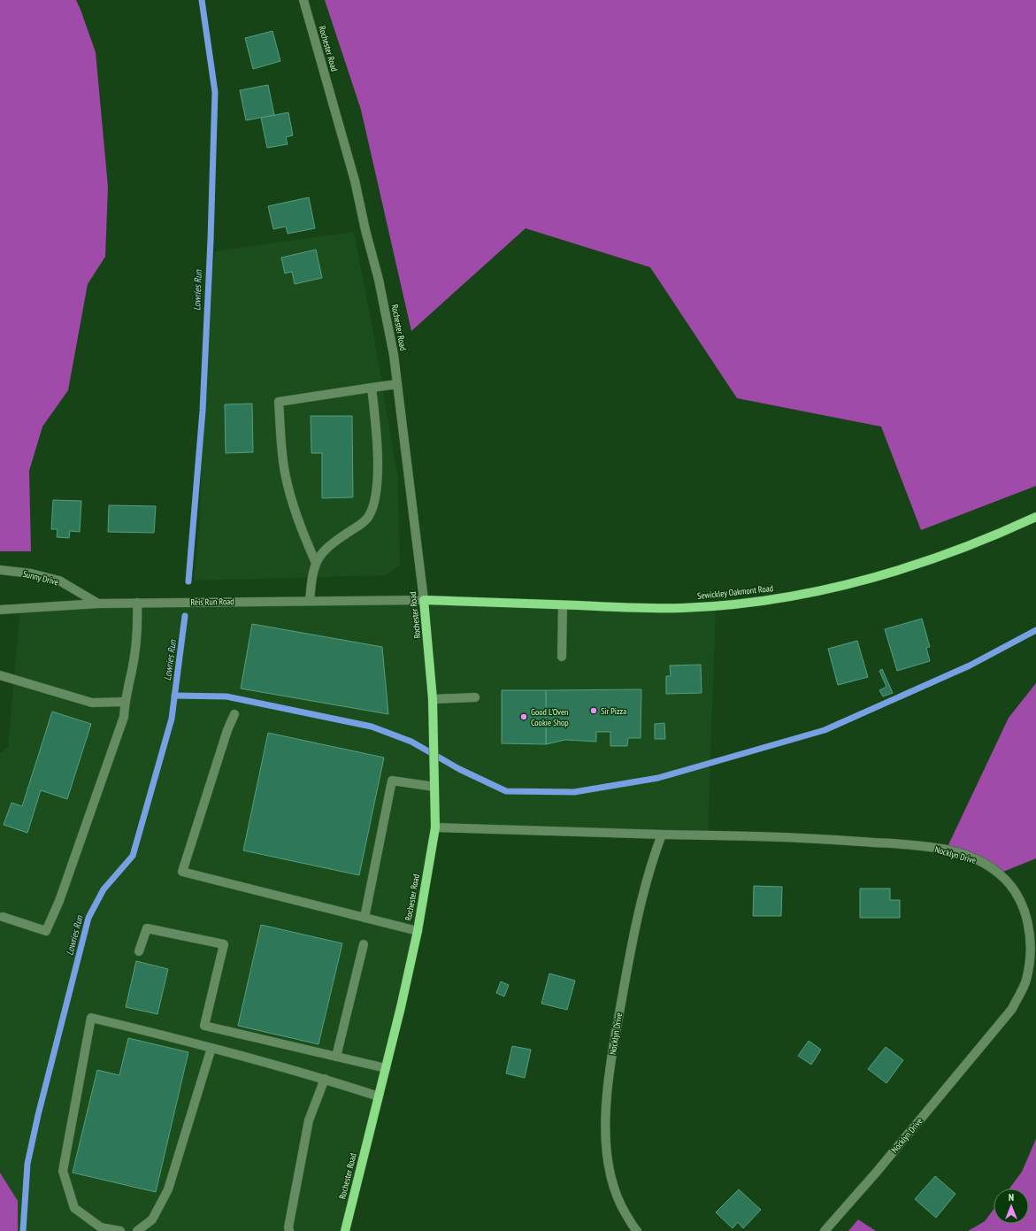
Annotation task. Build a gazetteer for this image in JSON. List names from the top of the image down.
{
  "streets": {
    "main road": ["Rochester Road", "Sewickley Oakmont Road"],
    "street": ["Sunny Drive", "Reis Run Road", "Nocklyn Drive"]
  },
  "crossings": [
    ["Rochester Road", "Sewickley Oakmont Road"],
    ["Rochester Road", "Reis Run Road"],
    ["Rochester Road", "Nocklyn Drive"],
    ["Sunny Drive", "Reis Run Road"],
    ["Sewickley Oakmont Road", "Reis Run Road"]
  ],
  "water": ["Lowries Run"],
  "places": ["Sir Pizza", "Good L'Oven Cookie Shop"],
  "north": "top"
}
